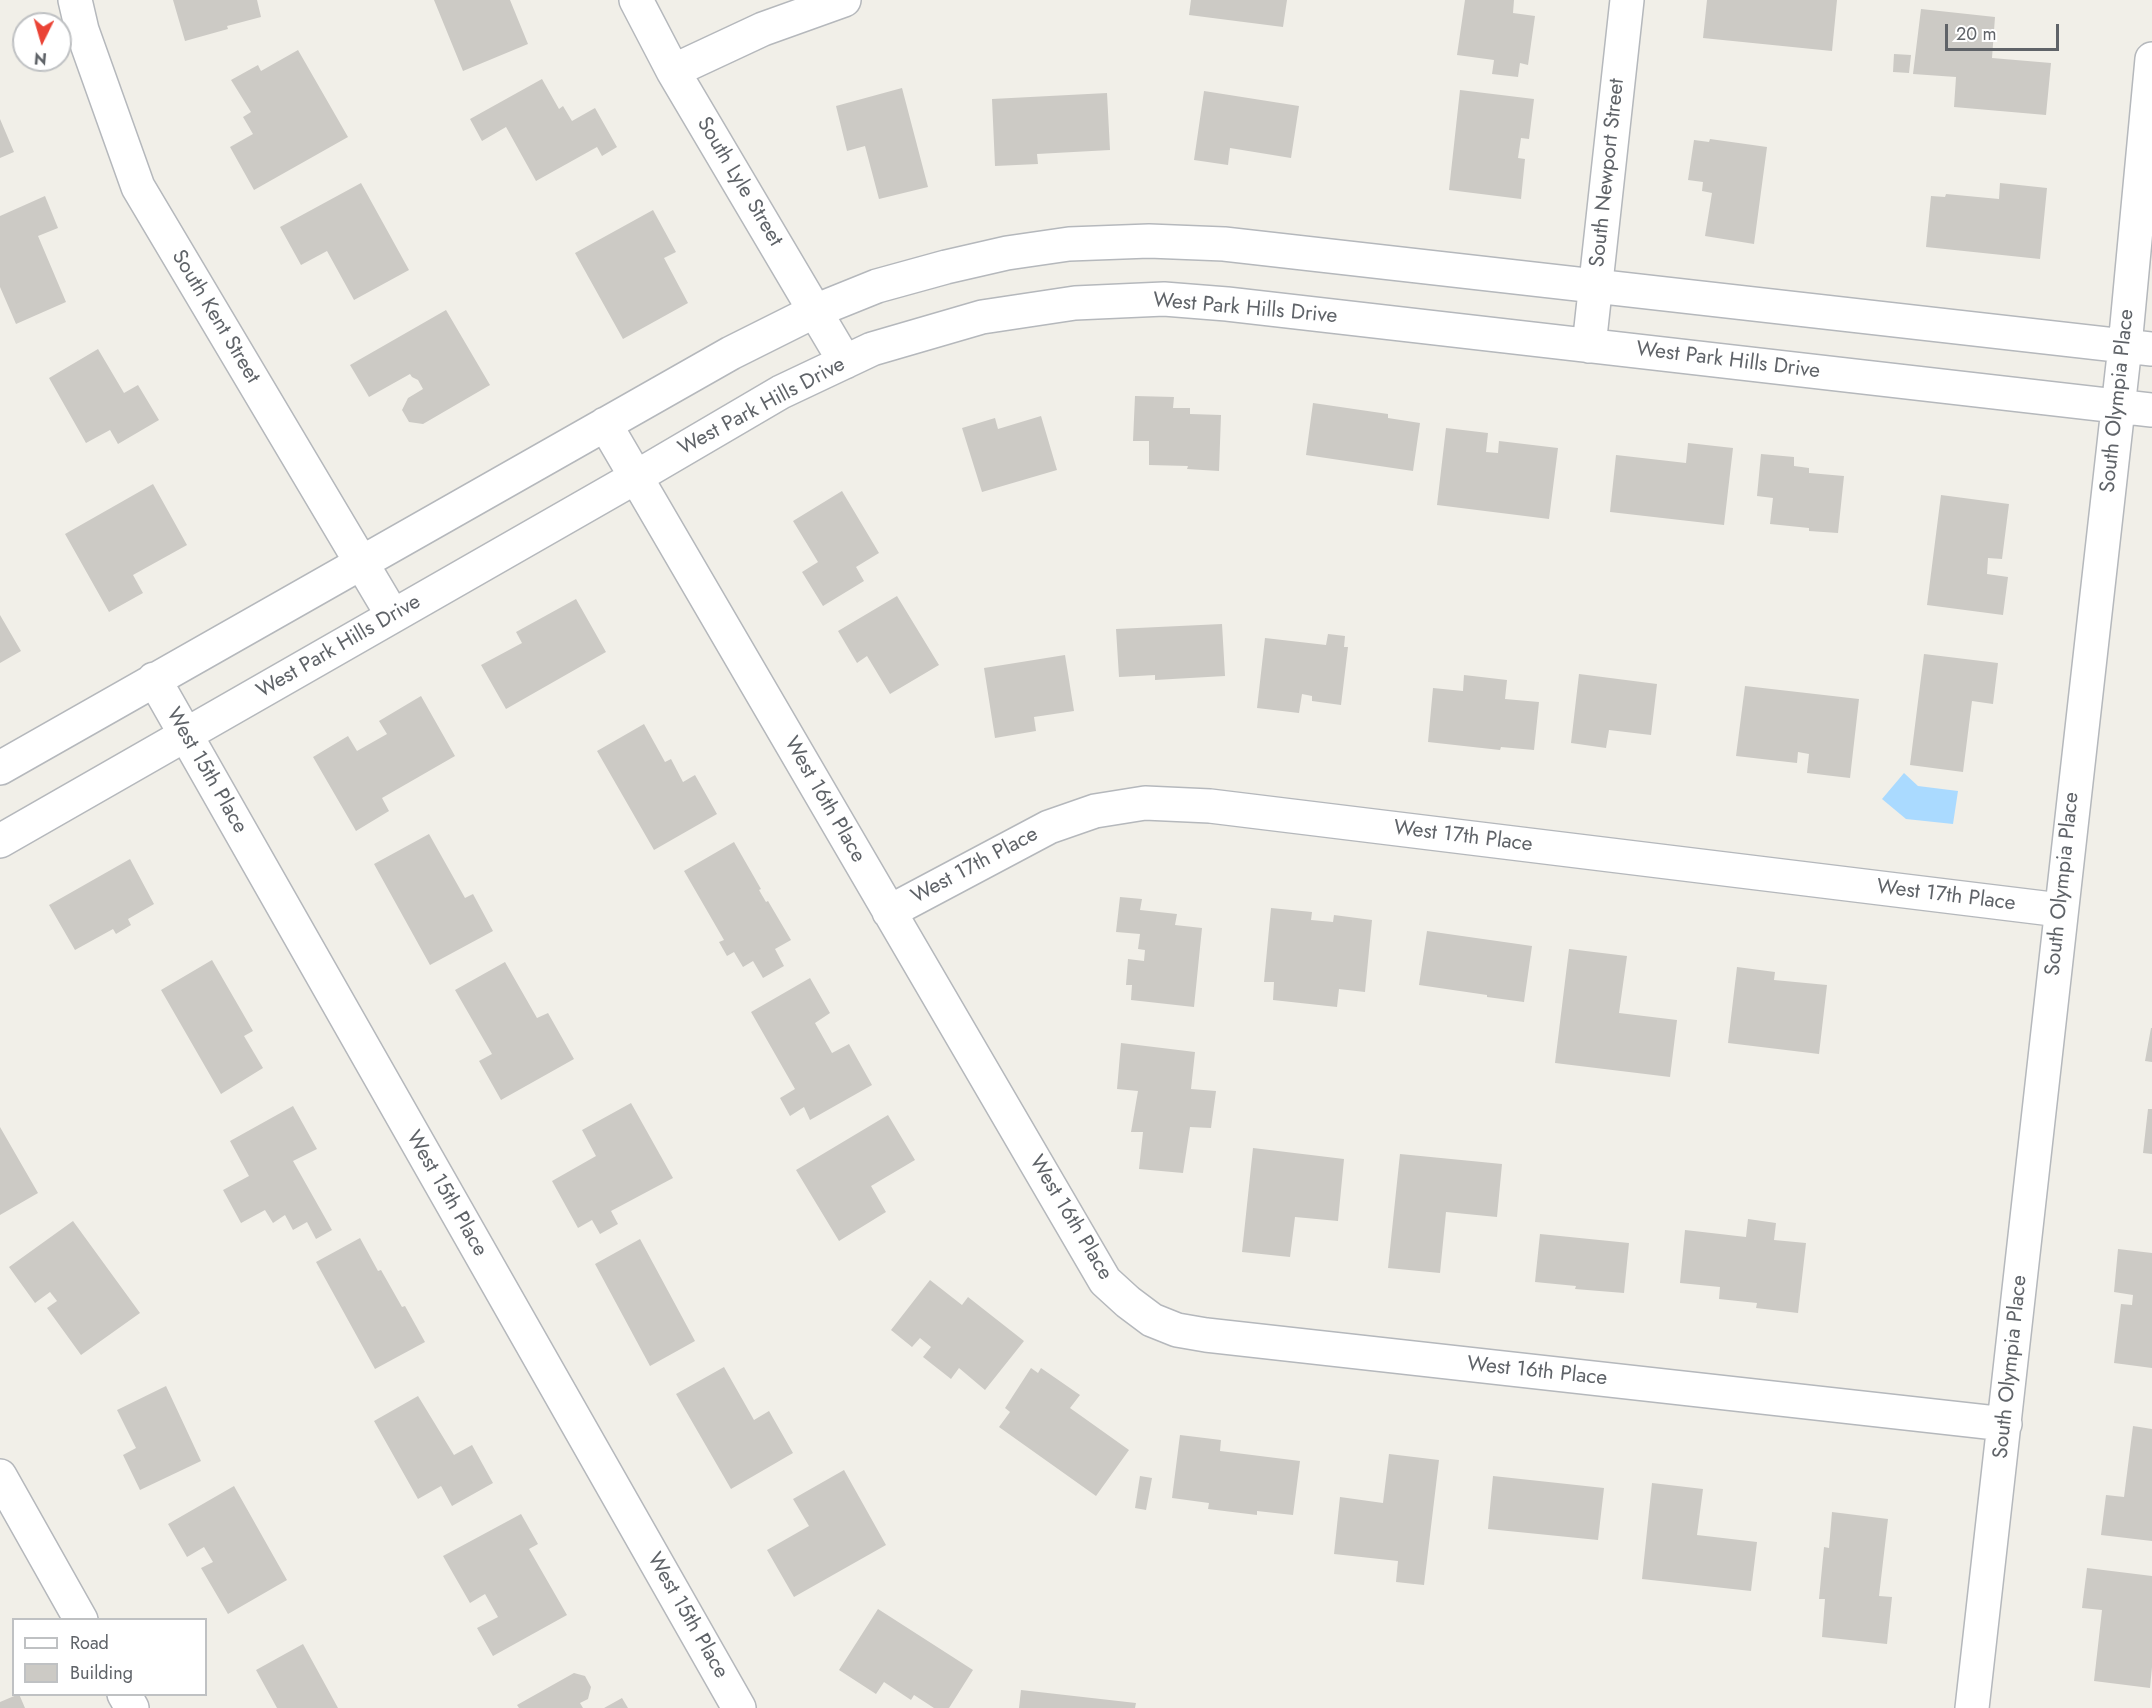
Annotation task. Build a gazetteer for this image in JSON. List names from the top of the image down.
{
  "streets": {
    "street": [
      "South Newport Street",
      "South Lyle Street",
      "West Park Hills Drive",
      "South Kent Street",
      "South Olympia Place",
      "West 15th Place",
      "West 16th Place",
      "West 17th Place"
    ]
  },
  "crossings": [
    ["South Newport Street", "West Park Hills Drive"],
    ["South Lyle Street", "West Park Hills Drive"],
    ["West Park Hills Drive", "South Kent Street"],
    ["West Park Hills Drive", "South Olympia Place"],
    ["West Park Hills Drive", "West 15th Place"],
    ["West Park Hills Drive", "West 16th Place"],
    ["South Olympia Place", "West 16th Place"],
    ["South Olympia Place", "West 17th Place"],
    ["West 16th Place", "West 17th Place"]
  ],
  "legend": ["Road", "Building"],
  "scale_bar": "20 m",
  "north": "bottom"
}
